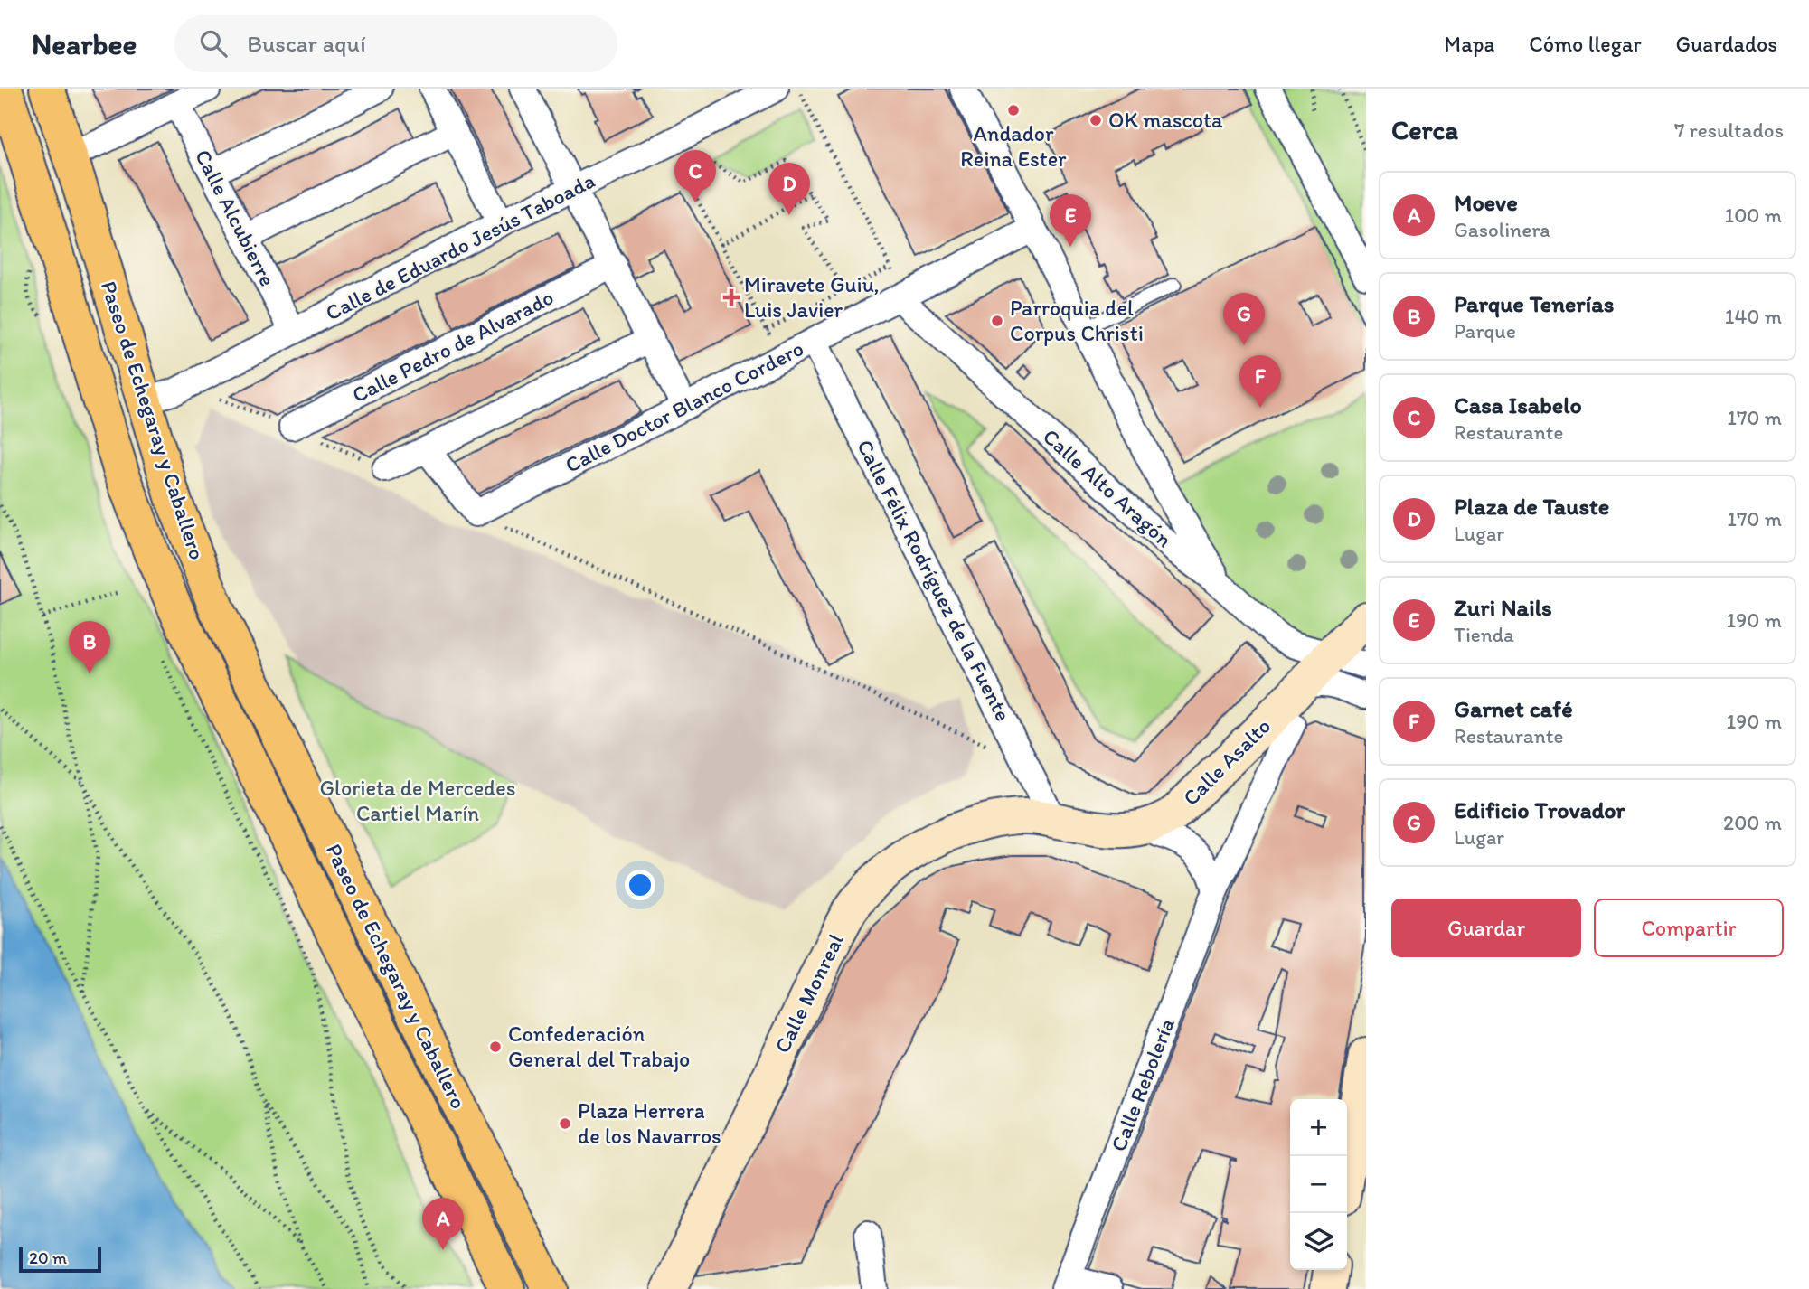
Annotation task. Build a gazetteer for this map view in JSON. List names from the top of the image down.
{
  "streets": {
    "main road": ["Paseo de Echegaray y Caballero", "Calle Asalto", "Calle Monreal"],
    "street": [
      "Calle Alcubierre",
      "Calle de Eduardo Jesús Taboada",
      "Calle Pedro de Alvarado",
      "Calle Doctor Blanco Cordero",
      "Calle Alto Aragón",
      "Calle Félix Rodríguez de la Fuente",
      "Calle Rebolería"
    ]
  },
  "crossings": [
    ["Calle Alcubierre", "Calle de Eduardo Jesús Taboada"],
    ["Calle de Eduardo Jesús Taboada", "Paseo de Echegaray y Caballero"],
    ["Calle Doctor Blanco Cordero", "Calle Alto Aragón"],
    ["Calle Doctor Blanco Cordero", "Calle Félix Rodríguez de la Fuente"],
    ["Calle Alto Aragón", "Calle Asalto"],
    ["Calle Félix Rodríguez de la Fuente", "Calle Asalto"],
    ["Calle Félix Rodríguez de la Fuente", "Calle Monreal"],
    ["Calle Asalto", "Calle Monreal"]
  ],
  "parks": ["Glorieta de Mercedes Cartiel Marín"],
  "places": {
    "other": [
      "Andador Reina Ester",
      "OK mascota",
      "Parroquia del Corpus Christi",
      "Confederación General del Trabajo",
      "Plaza Herrera de los Navarros"
    ],
    "health": ["Miravete Guiu, Luis Javier"]
  },
  "scale_bar": "20 m",
  "page": {
    "header": "Nearbee",
    "search": "Buscar aquí",
    "nav": ["Mapa", "Cómo llegar", "Guardados"],
    "heading": ["Cerca", "7 resultados"],
    "pins": [
      "C",
      "D",
      "E",
      "G",
      "F",
      "B",
      "A"
    ],
    "list": [
      {
        "mark": "A",
        "name": "Moeve",
        "note": "Gasolinera",
        "value": "100 m"
      },
      {
        "mark": "B",
        "name": "Parque Tenerías",
        "note": "Parque",
        "value": "140 m"
      },
      {
        "mark": "C",
        "name": "Casa Isabelo",
        "note": "Restaurante",
        "value": "170 m"
      },
      {
        "mark": "D",
        "name": "Plaza de Tauste",
        "note": "Lugar",
        "value": "170 m"
      },
      {
        "mark": "E",
        "name": "Zuri Nails",
        "note": "Tienda",
        "value": "190 m"
      },
      {
        "mark": "F",
        "name": "Garnet café",
        "note": "Restaurante",
        "value": "190 m"
      },
      {
        "mark": "G",
        "name": "Edificio Trovador",
        "note": "Lugar",
        "value": "200 m"
      }
    ],
    "buttons": ["Guardar", "Compartir"],
    "map_buttons": ["+", "−"],
    "scale": "20 m"
  }
}
